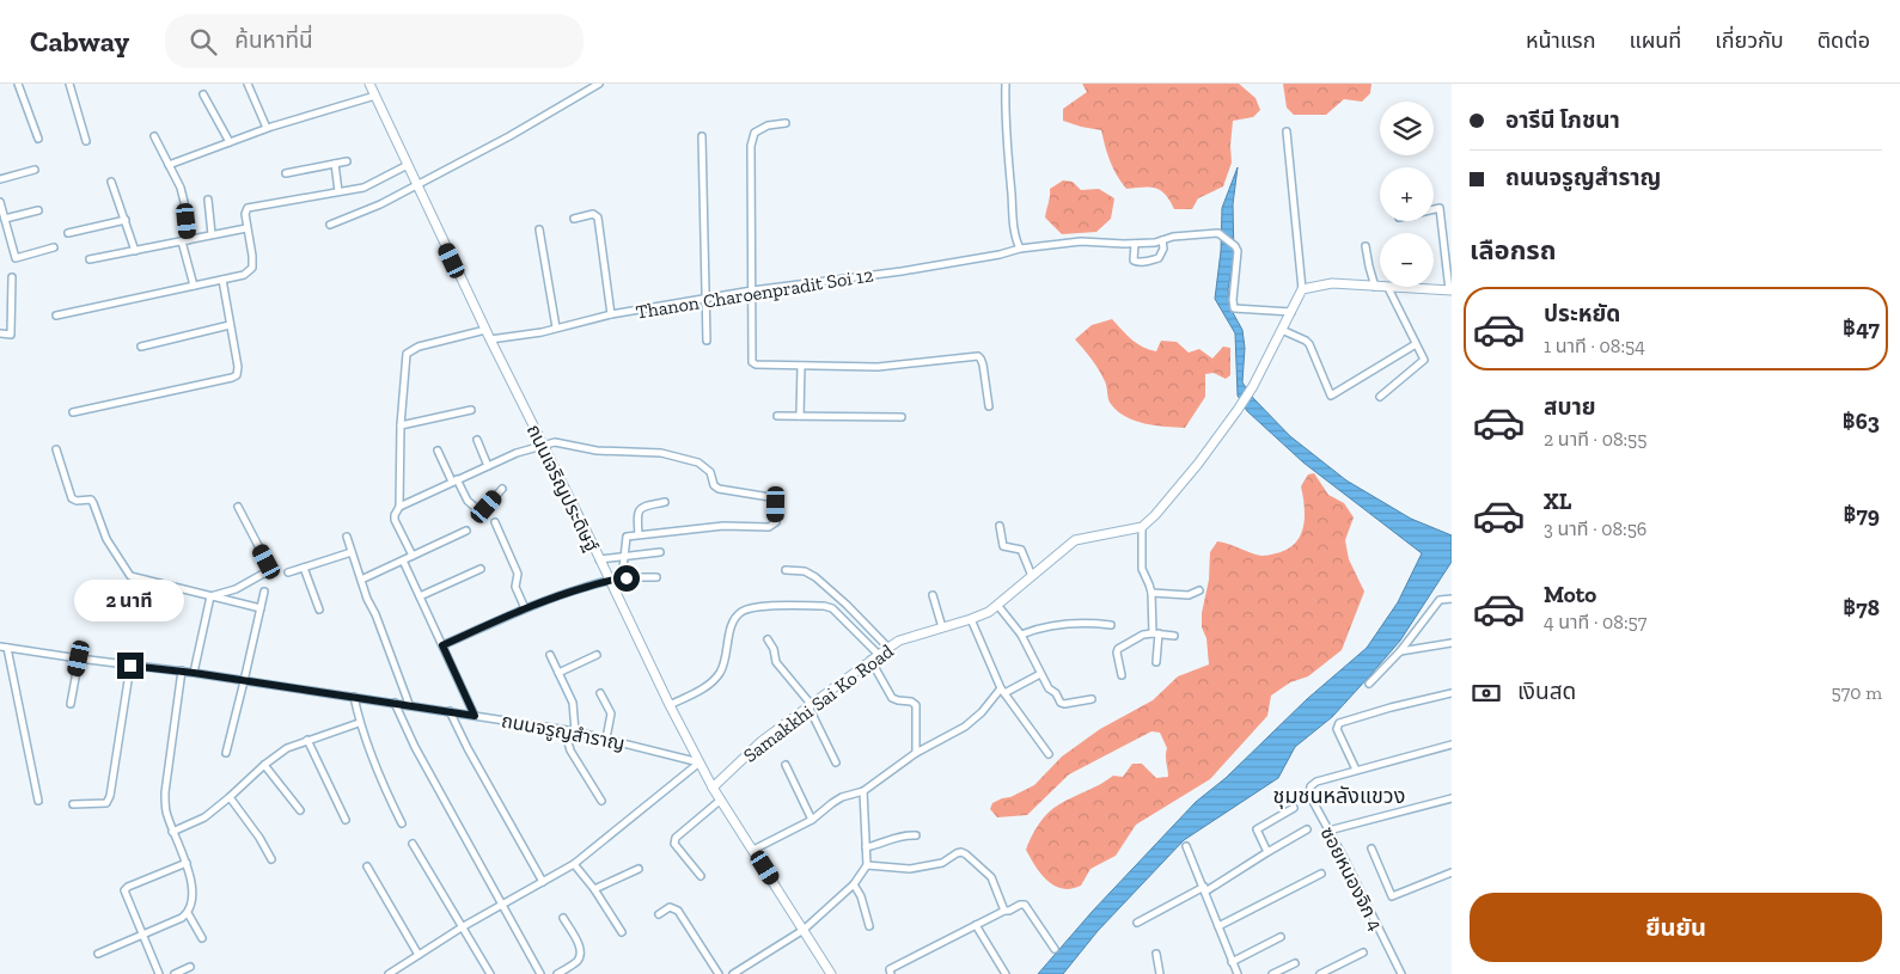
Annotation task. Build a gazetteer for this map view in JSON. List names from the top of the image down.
{
  "streets": {
    "main road": ["ถนนเจริญประดิษฐ์", "Samakkhi Sai Ko Road"],
    "street": ["Thanon Charoenpradit Soi 12", "ถนนจรูญสำราญ", "ซอยหนองจิก 4"]
  },
  "crossings": [
    ["Thanon Charoenpradit Soi 12", "ถนนเจริญประดิษฐ์"],
    ["ถนนเจริญประดิษฐ์", "Samakkhi Sai Ko Road"],
    ["ถนนเจริญประดิษฐ์", "ถนนจรูญสำราญ"]
  ],
  "districts": ["ชุมชนหลังแขวง"],
  "page": {
    "header": "Cabway",
    "search": "ค้นหาที่นี่",
    "nav": [
      "หน้าแรก",
      "แผนที่",
      "เกี่ยวกับ",
      "ติดต่อ"
    ],
    "banner": ["อารีนี โภชนา", "ถนนจรูญสำราญ"],
    "map_buttons": ["+", "−"],
    "heading": "เลือกรถ",
    "list": [
      {
        "name": "ประหยัด",
        "note": "1 นาที · 08:54",
        "value": "฿47"
      },
      {
        "name": "สบาย",
        "note": "2 นาที · 08:55",
        "value": "฿63"
      },
      {
        "name": "XL",
        "note": "3 นาที · 08:56",
        "value": "฿79"
      },
      {
        "name": "Moto",
        "note": "4 นาที · 08:57",
        "value": "฿78"
      }
    ],
    "bubble": "2 นาที",
    "pay": ["เงินสด", "570 m"],
    "buttons": "ยืนยัน"
  }
}
